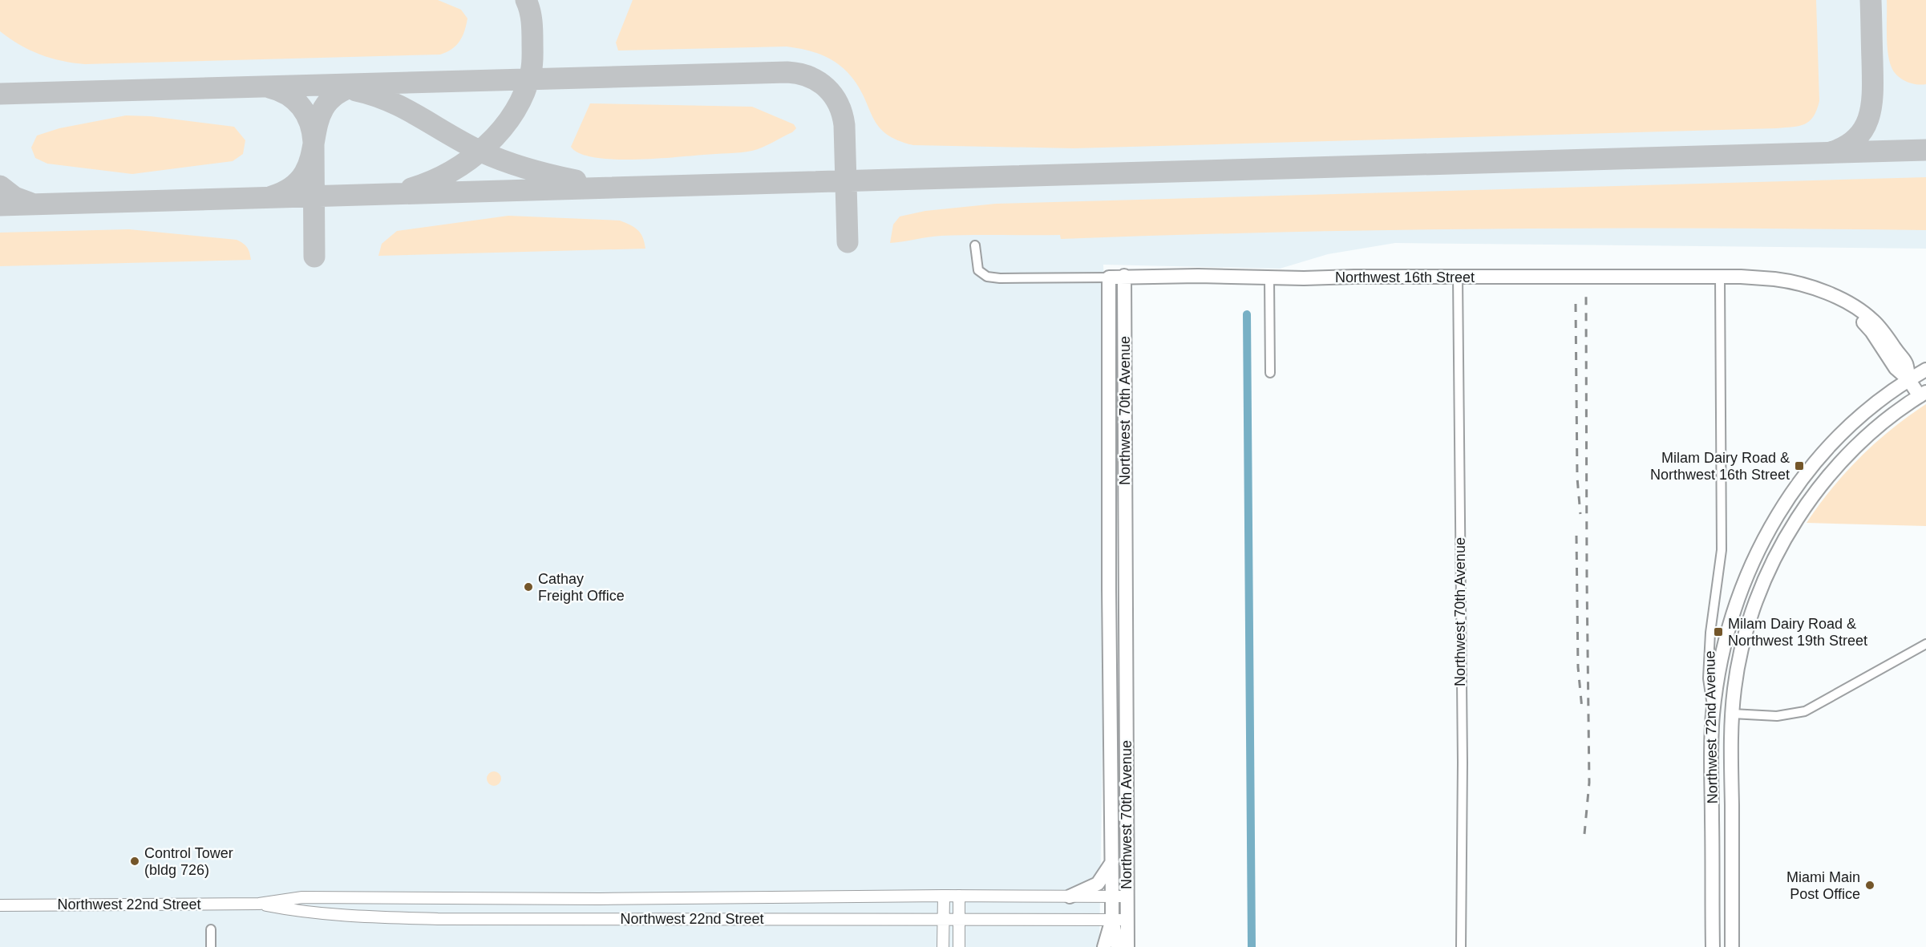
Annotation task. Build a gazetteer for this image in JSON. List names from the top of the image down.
{
  "streets": {
    "main road": ["Northwest 16th Street", "Northwest 70th Avenue", "Northwest 72nd Avenue"],
    "street": ["Northwest 22nd Street"]
  },
  "crossings": [
    ["Northwest 16th Street", "Northwest 70th Avenue"],
    ["Northwest 16th Street", "Northwest 72nd Avenue"],
    ["Northwest 70th Avenue", "Northwest 22nd Street"]
  ],
  "places": {
    "transit": ["Milam Dairy Road & Northwest 16th Street", "Milam Dairy Road & Northwest 19th Street"],
    "other": ["Cathay Freight Office", "Control Tower (bldg 726)", "Miami Main Post Office"]
  }
}
